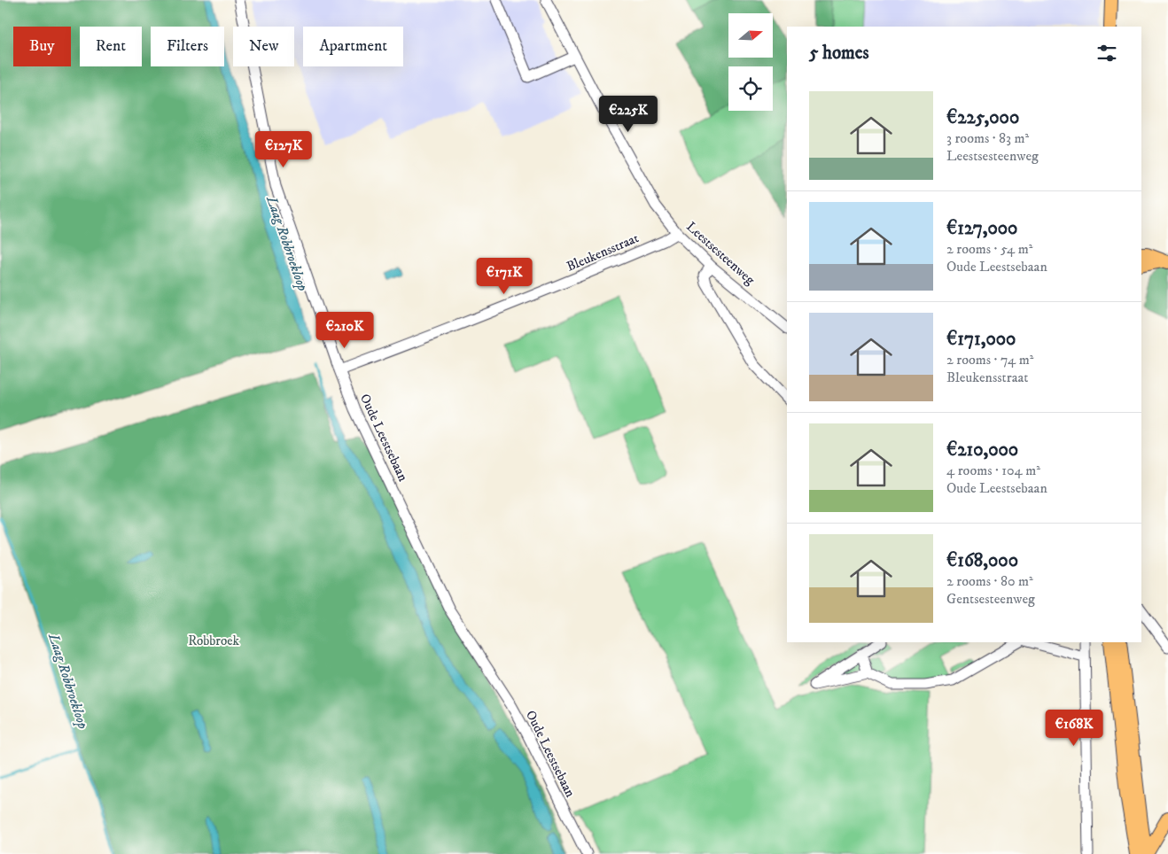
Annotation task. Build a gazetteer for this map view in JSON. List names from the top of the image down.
{
  "streets": {
    "street": ["Bleukensstraat", "Leestsesteenweg", "Oude Leestsebaan"]
  },
  "crossings": [
    ["Bleukensstraat", "Leestsesteenweg"],
    ["Bleukensstraat", "Oude Leestsebaan"]
  ],
  "water": ["Laag Robbroekloop"],
  "parks": ["Robbroek"],
  "north": "right",
  "page": {
    "chip": [
      "Buy",
      "Rent",
      "Filters",
      "New",
      "Apartment"
    ],
    "heading": "5 homes",
    "list": [
      {
        "name": "€225,000",
        "note": "3 rooms · 83 m² · Leestsesteenweg"
      },
      {
        "name": "€127,000",
        "note": "2 rooms · 54 m² · Oude Leestsebaan"
      },
      {
        "name": "€171,000",
        "note": "2 rooms · 74 m² · Bleukensstraat"
      },
      {
        "name": "€210,000",
        "note": "4 rooms · 104 m² · Oude Leestsebaan"
      },
      {
        "name": "€168,000",
        "note": "2 rooms · 80 m² · Gentsesteenweg"
      }
    ],
    "price": [
      "€225K",
      "€127K",
      "€171K",
      "€210K",
      "€168K"
    ]
  }
}
